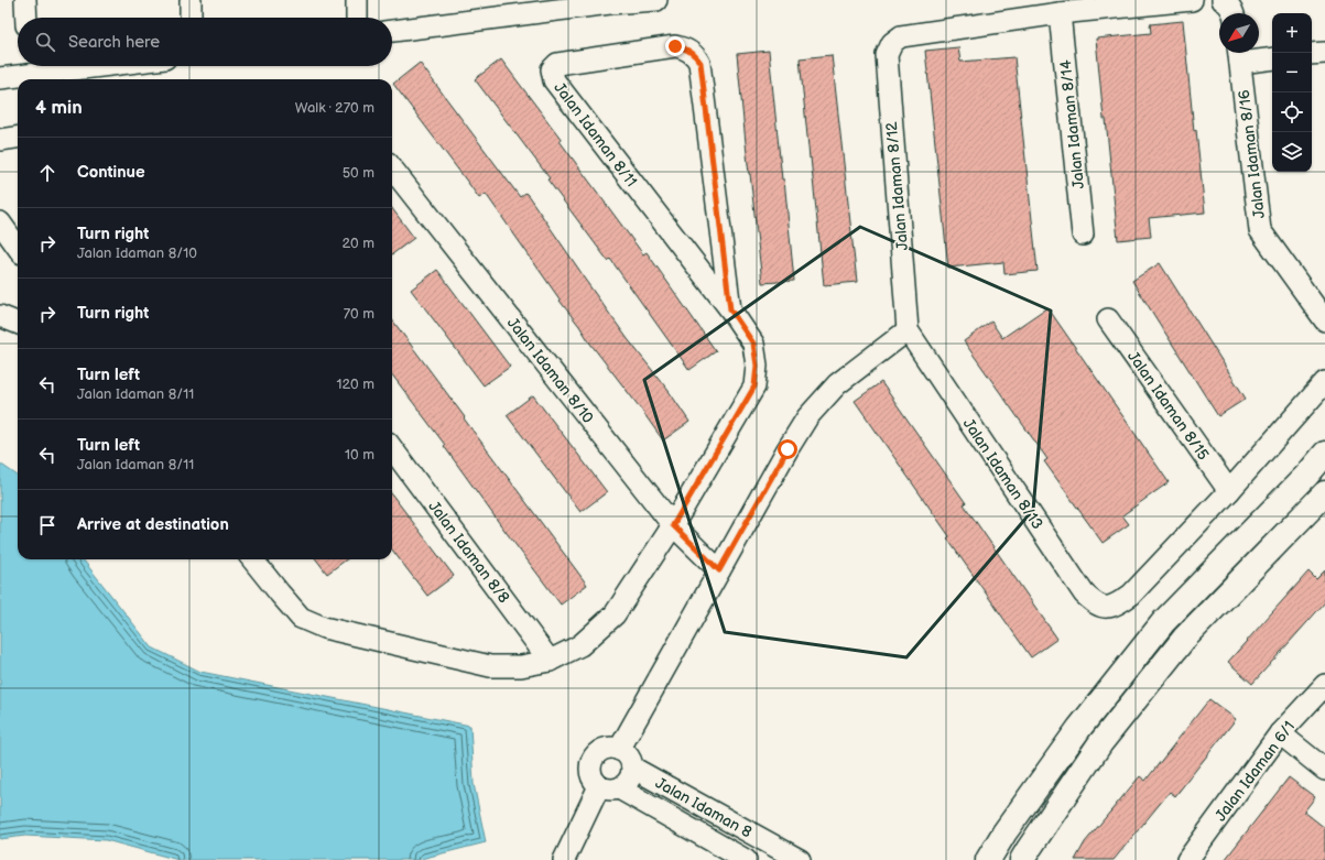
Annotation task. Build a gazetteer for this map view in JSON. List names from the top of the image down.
{
  "streets": {
    "street": [
      "Jalan Idaman 8/14",
      "Jalan Idaman 8/11",
      "Jalan Idaman 8/16",
      "Jalan Idaman 8/12",
      "Jalan Idaman 8/10",
      "Jalan Idaman 8/15",
      "Jalan Idaman 8/13",
      "Jalan Idaman 8/8",
      "Jalan Idaman 6/1",
      "Jalan Idaman 8"
    ]
  },
  "crossings": [
    ["Jalan Idaman 8/14", "Jalan Idaman 8/12"],
    ["Jalan Idaman 8/11", "Jalan Idaman 8/10"],
    ["Jalan Idaman 8/11", "Jalan Idaman 8/8"],
    ["Jalan Idaman 8/12", "Jalan Idaman 8/13"],
    ["Jalan Idaman 8/15", "Jalan Idaman 8/13"]
  ],
  "north": "bottom left",
  "page": {
    "map_buttons": ["+", "−"],
    "search": "Search here",
    "heading": ["4 min", "Walk · 270 m"],
    "list": [
      ["Continue", "50 m"],
      ["Turn right", "Jalan Idaman 8/10", "20 m"],
      ["Turn right", "70 m"],
      ["Turn left", "Jalan Idaman 8/11", "120 m"],
      ["Turn left", "Jalan Idaman 8/11", "10 m"],
      "Arrive at destination"
    ]
  }
}
